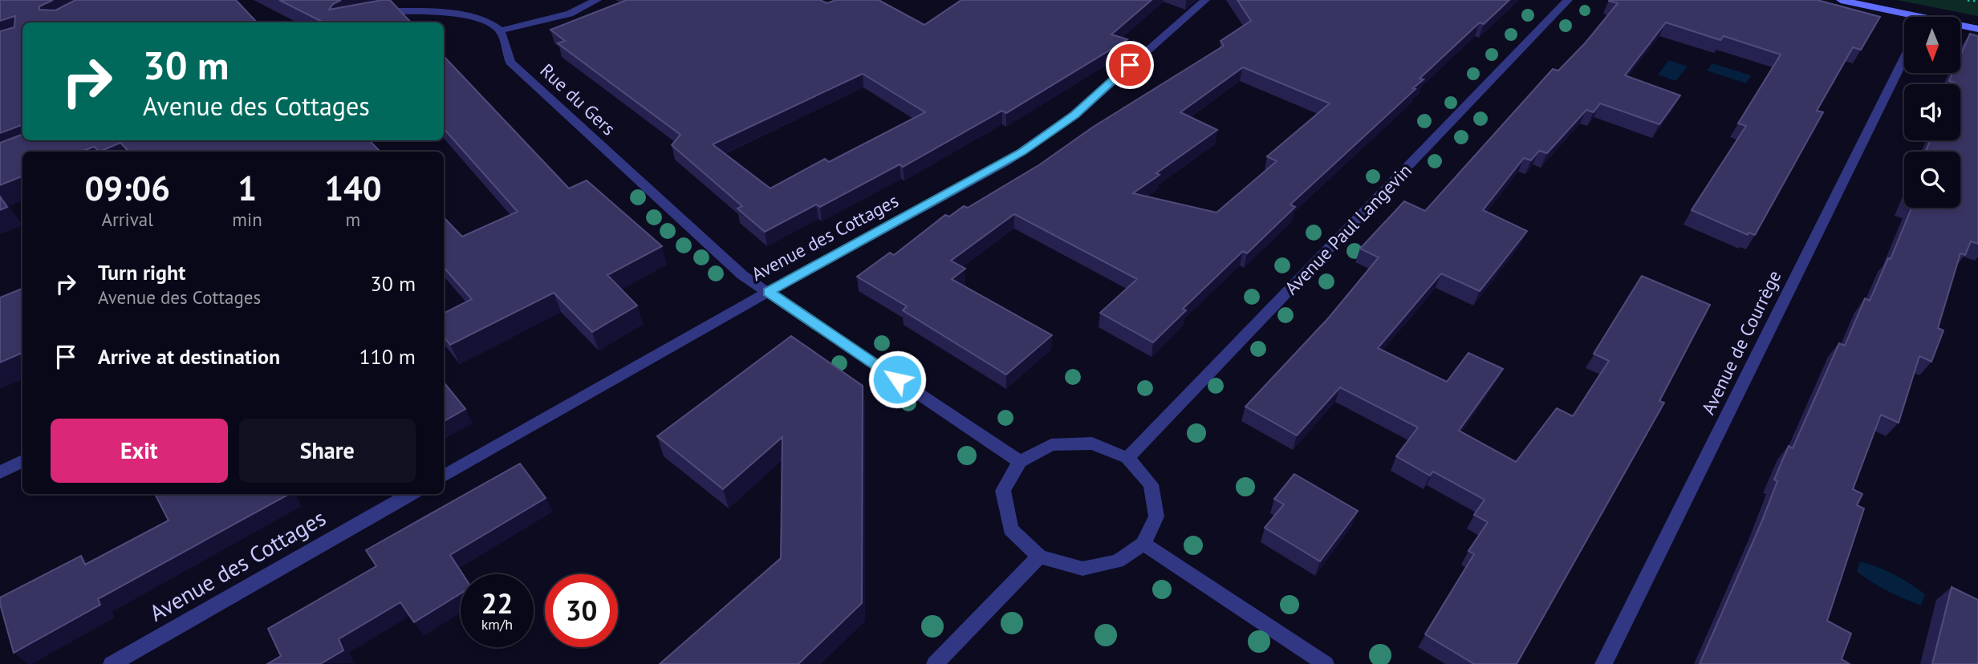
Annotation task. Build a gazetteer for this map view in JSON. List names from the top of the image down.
{
  "streets": {
    "street": [
      "Rue du Gers",
      "Avenue Paul Langevin",
      "Avenue des Cottages",
      "Avenue de Courrège"
    ]
  },
  "crossings": [
    ["Rue du Gers", "Avenue Paul Langevin"],
    ["Rue du Gers", "Avenue des Cottages"]
  ],
  "north": "bottom",
  "page": {
    "turn": ["30 m", "Avenue des Cottages"],
    "eta": [
      "09:06",
      "Arrival",
      "1",
      "min",
      "140",
      "m"
    ],
    "list": [
      {
        "name": "Turn right",
        "note": "Avenue des Cottages",
        "value": "30 m"
      },
      {
        "name": "Arrive at destination",
        "value": "110 m"
      }
    ],
    "buttons": ["Exit", "Share"],
    "speed": "22 km/h",
    "limit": "30"
  }
}
